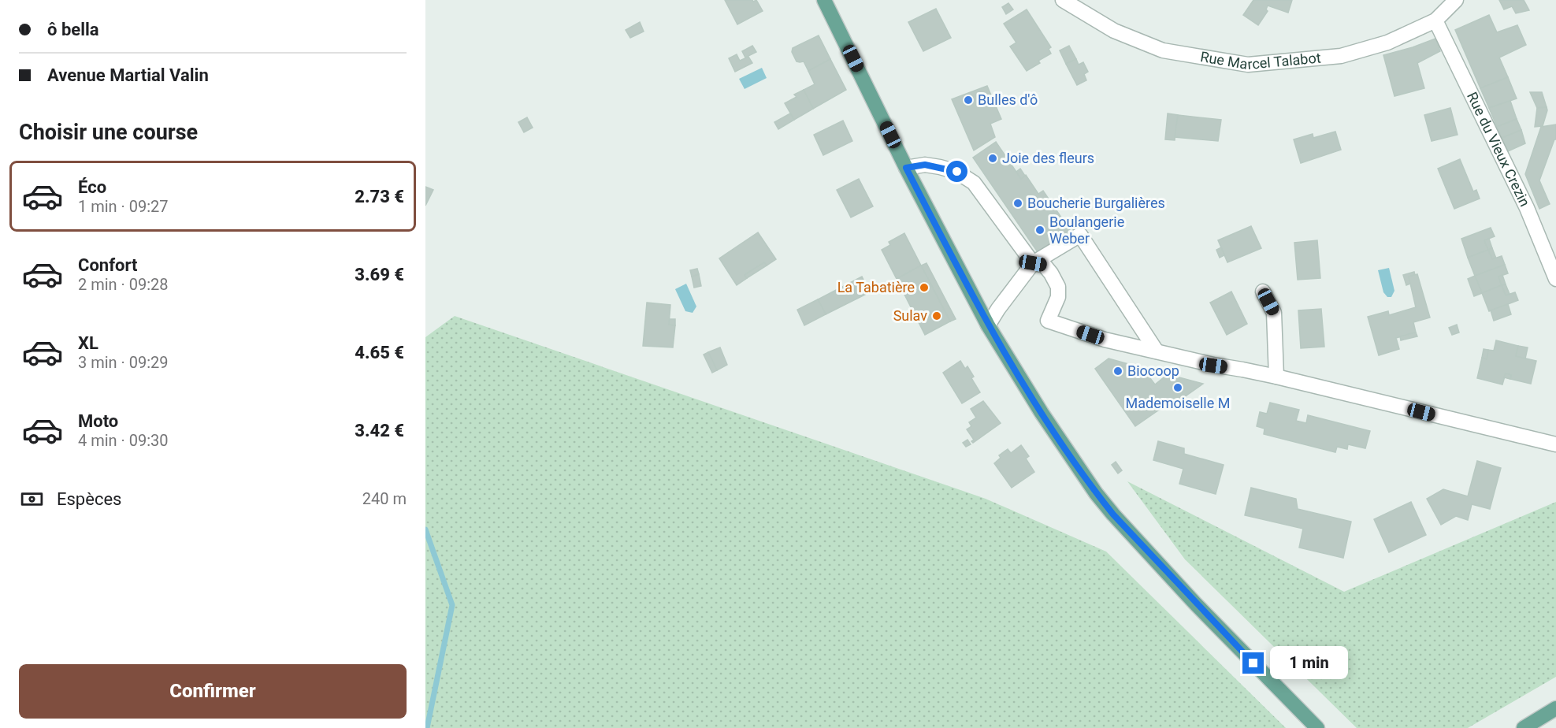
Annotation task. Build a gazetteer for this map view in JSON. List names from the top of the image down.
{
  "streets": {
    "street": ["Rue Marcel Talabot", "Rue du Vieux Crezin"]
  },
  "crossings": [
    ["Rue Marcel Talabot", "Rue du Vieux Crezin"]
  ],
  "places": [
    "Bulles d'ô",
    "Joie des fleurs",
    "Boucherie Burgalières",
    "Boulangerie Weber",
    "La Tabatière",
    "Sulav",
    "Biocoop",
    "Mademoiselle M"
  ],
  "page": {
    "banner": ["ô bella", "Avenue Martial Valin"],
    "heading": "Choisir une course",
    "list": [
      {
        "name": "Éco",
        "note": "1 min · 09:27",
        "value": "2.73 €"
      },
      {
        "name": "Confort",
        "note": "2 min · 09:28",
        "value": "3.69 €"
      },
      {
        "name": "XL",
        "note": "3 min · 09:29",
        "value": "4.65 €"
      },
      {
        "name": "Moto",
        "note": "4 min · 09:30",
        "value": "3.42 €"
      }
    ],
    "pay": ["Espèces", "240 m"],
    "bubble": "1 min",
    "buttons": "Confirmer"
  }
}
